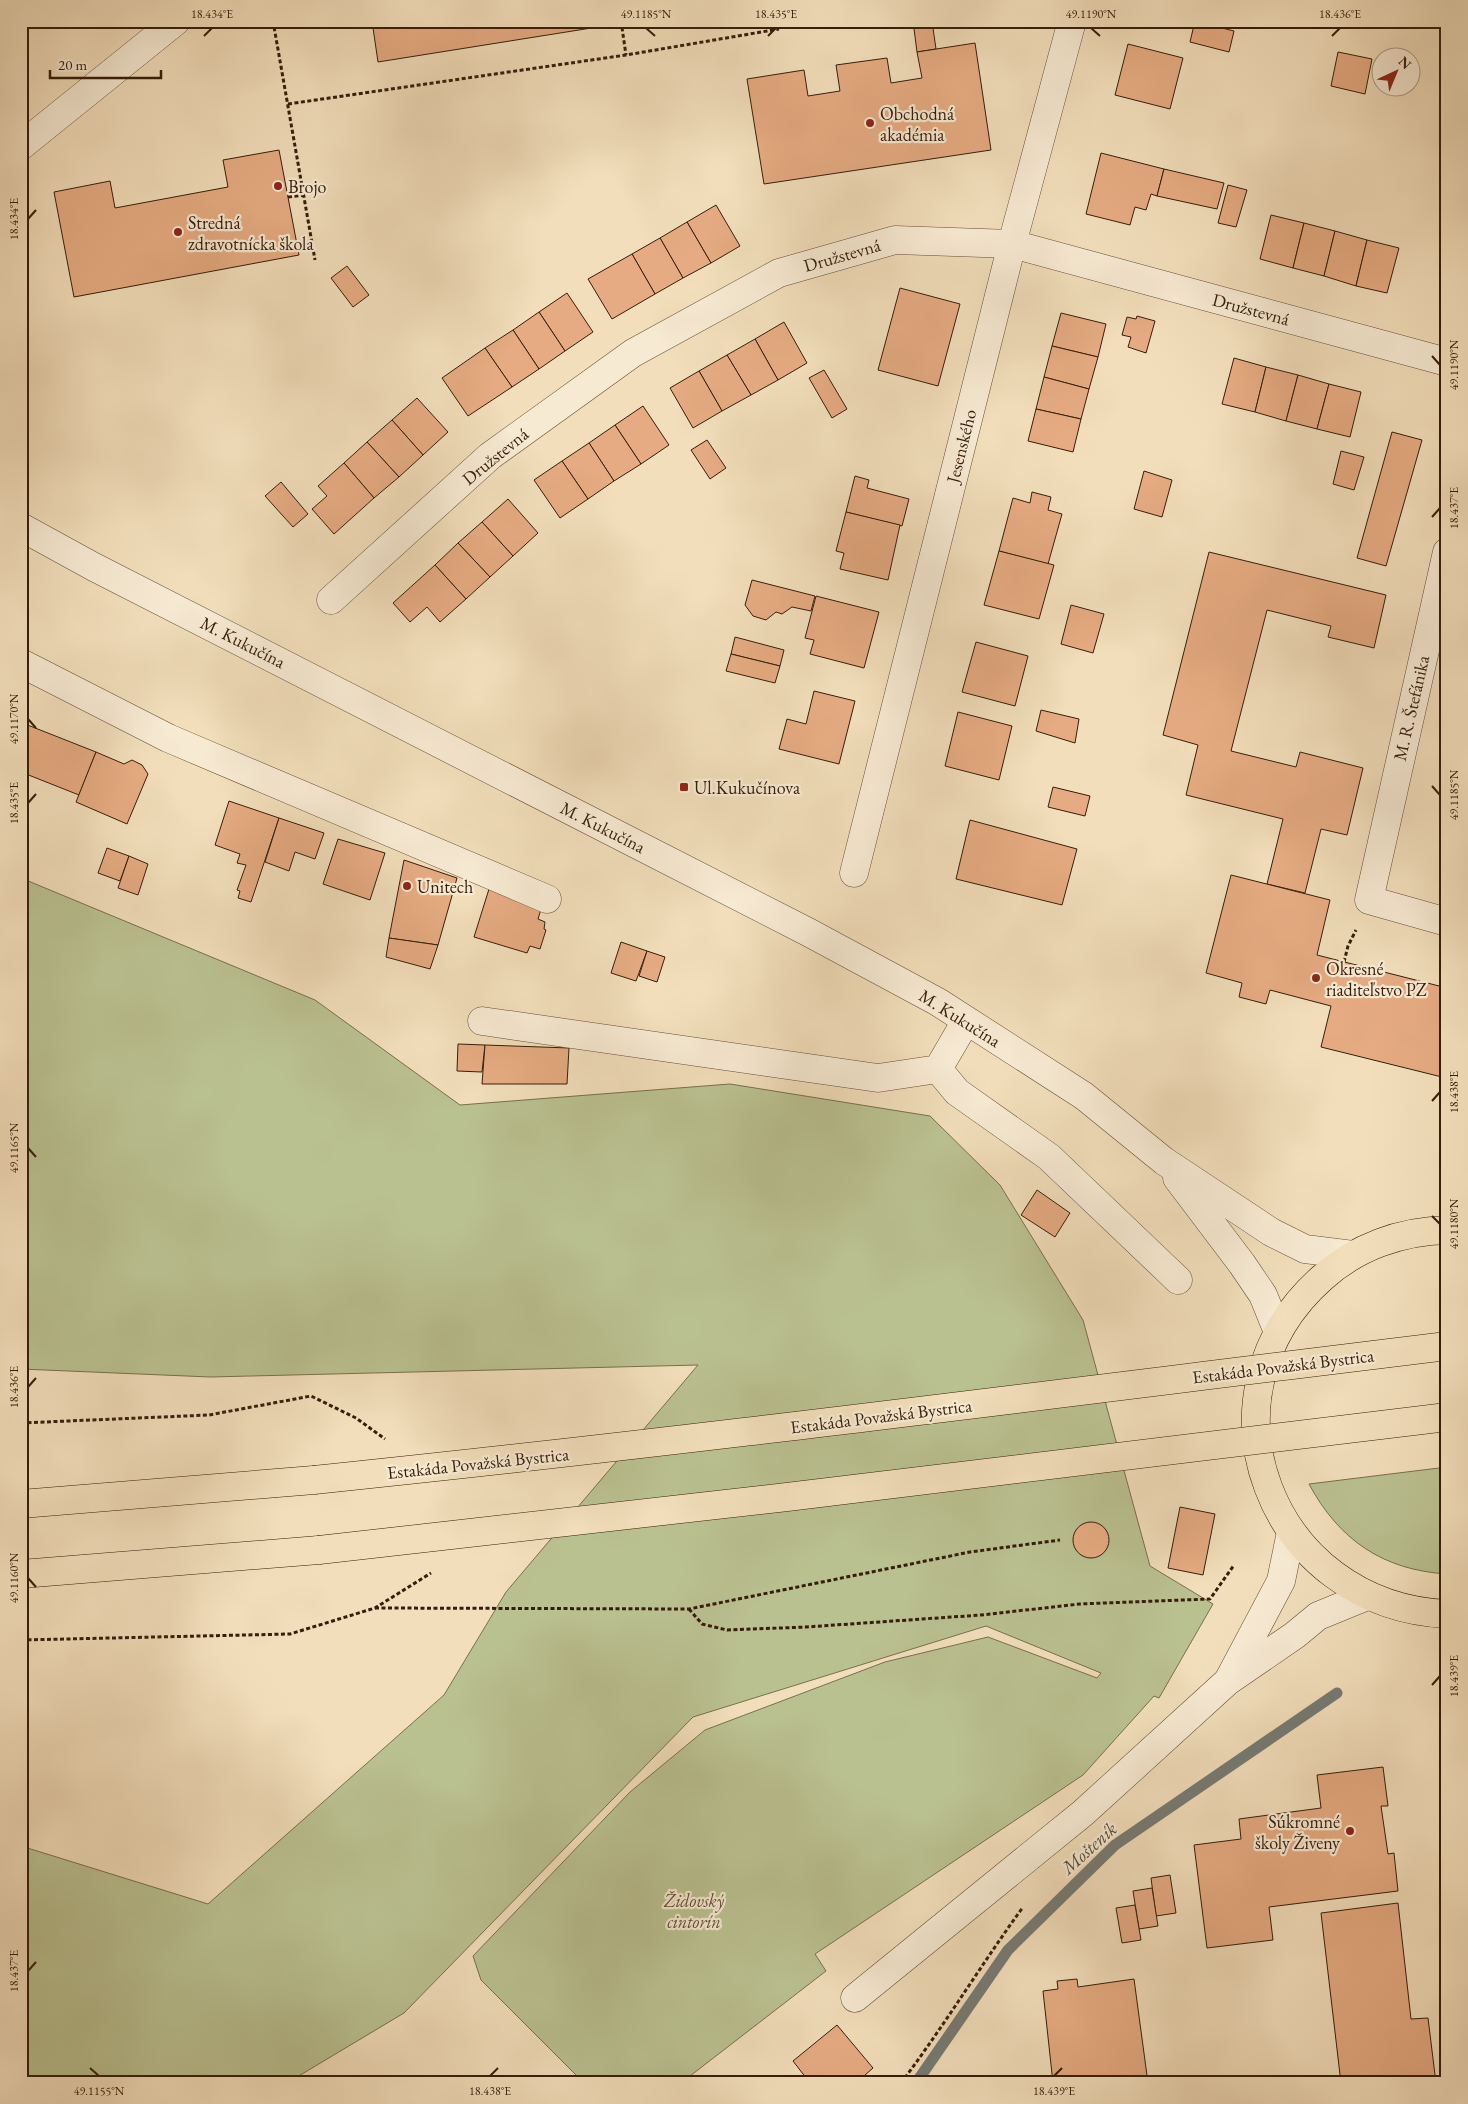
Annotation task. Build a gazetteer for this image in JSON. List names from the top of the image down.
{
  "streets": {
    "main road": ["Estakáda Považská Bystrica"],
    "street": [
      "Družstevná",
      "Jesenského",
      "M. Kukučína",
      "M. R. Štefánika"
    ]
  },
  "crossings": [
    ["Družstevná", "Jesenského"]
  ],
  "water": ["Mošteník"],
  "parks": ["Židovský cintorín"],
  "places": {
    "other": [
      "Obchodná akadémia",
      "Brojo",
      "Stredná zdravotnícka škola",
      "Unitech",
      "Okresné riaditeľstvo PZ",
      "Súkromné školy Živeny"
    ],
    "transit": ["Ul.Kukučínova"]
  },
  "scale_bar": "20 m",
  "north": "top right",
  "coordinates": [
    "18.434°E",
    "49.1185°N",
    "18.435°E",
    "49.1190°N",
    "18.436°E",
    "18.437°E",
    "49.1170°N",
    "18.438°E",
    "49.1165°N",
    "49.1180°N",
    "49.1160°N",
    "18.439°E",
    "49.1155°N"
  ]
}
